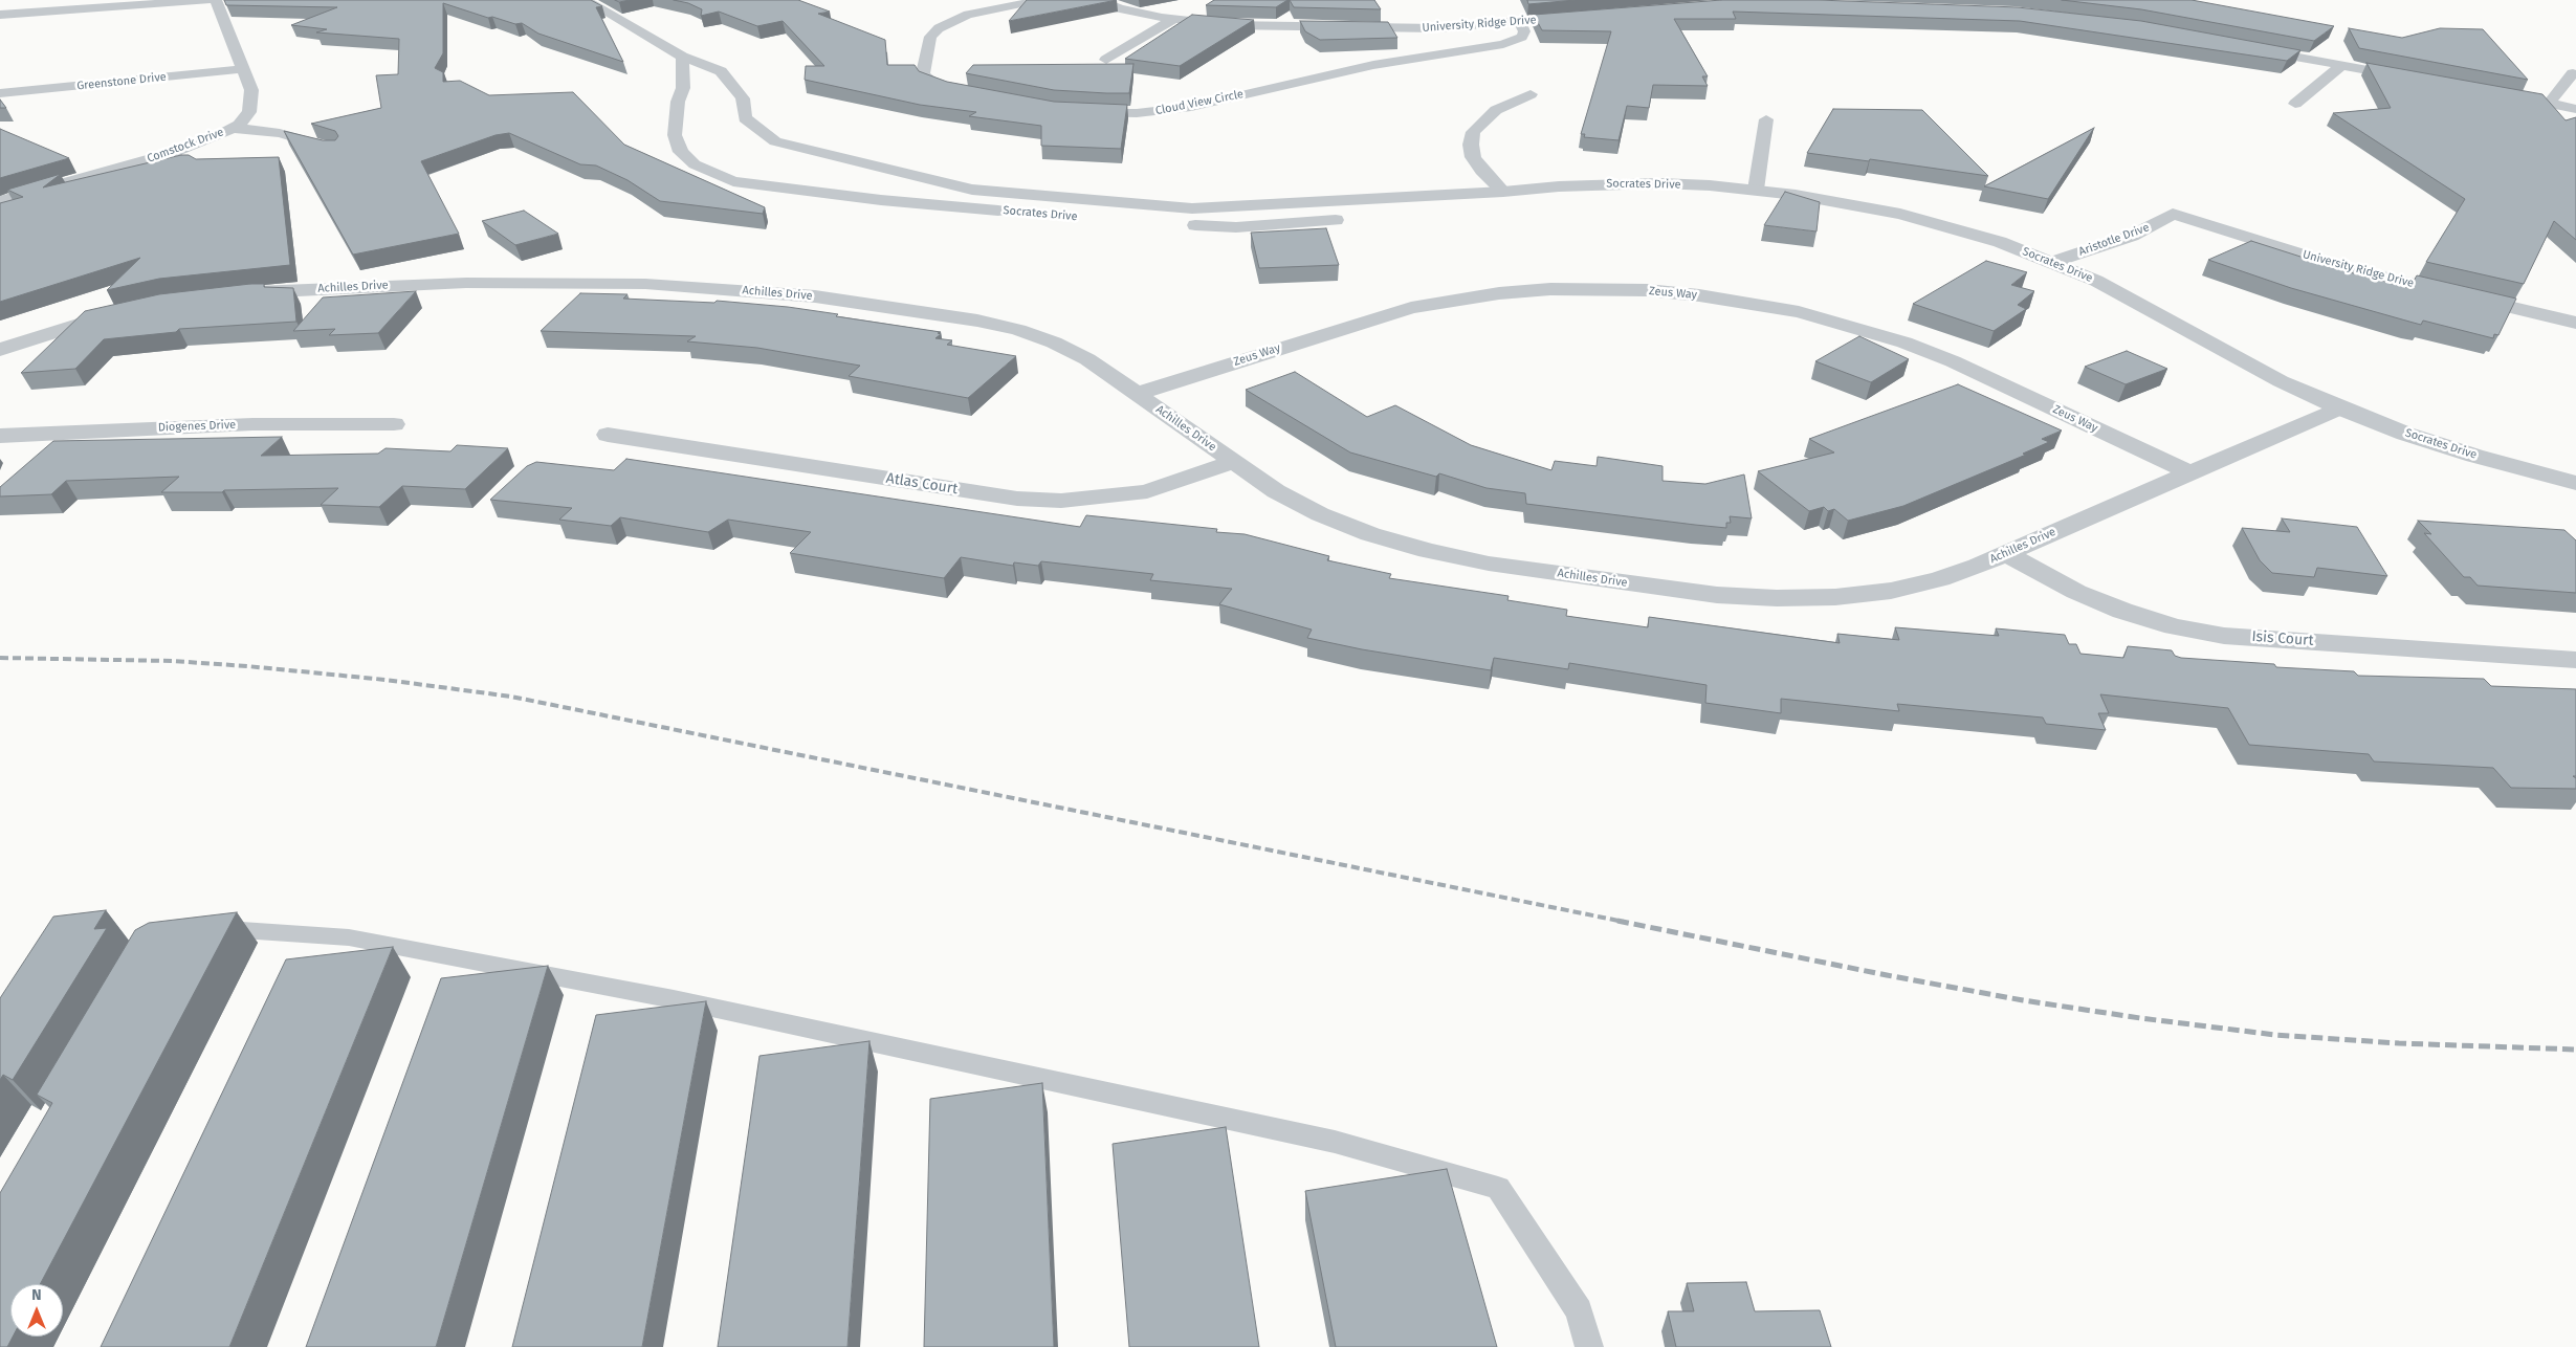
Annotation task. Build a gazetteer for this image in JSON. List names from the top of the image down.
{
  "streets": {
    "street": [
      "University Ridge Drive",
      "Greenstone Drive",
      "Cloud View Circle",
      "Comstock Drive",
      "Socrates Drive",
      "Aristotle Drive",
      "Achilles Drive",
      "Zeus Way",
      "Diogenes Drive",
      "Atlas Court",
      "Isis Court"
    ]
  },
  "crossings": [
    ["University Ridge Drive", "Cloud View Circle"],
    ["University Ridge Drive", "Aristotle Drive"],
    ["Greenstone Drive", "Comstock Drive"],
    ["Socrates Drive", "Aristotle Drive"],
    ["Socrates Drive", "Achilles Drive"],
    ["Achilles Drive", "Zeus Way"],
    ["Achilles Drive", "Atlas Court"],
    ["Achilles Drive", "Isis Court"]
  ],
  "north": "top"
}
